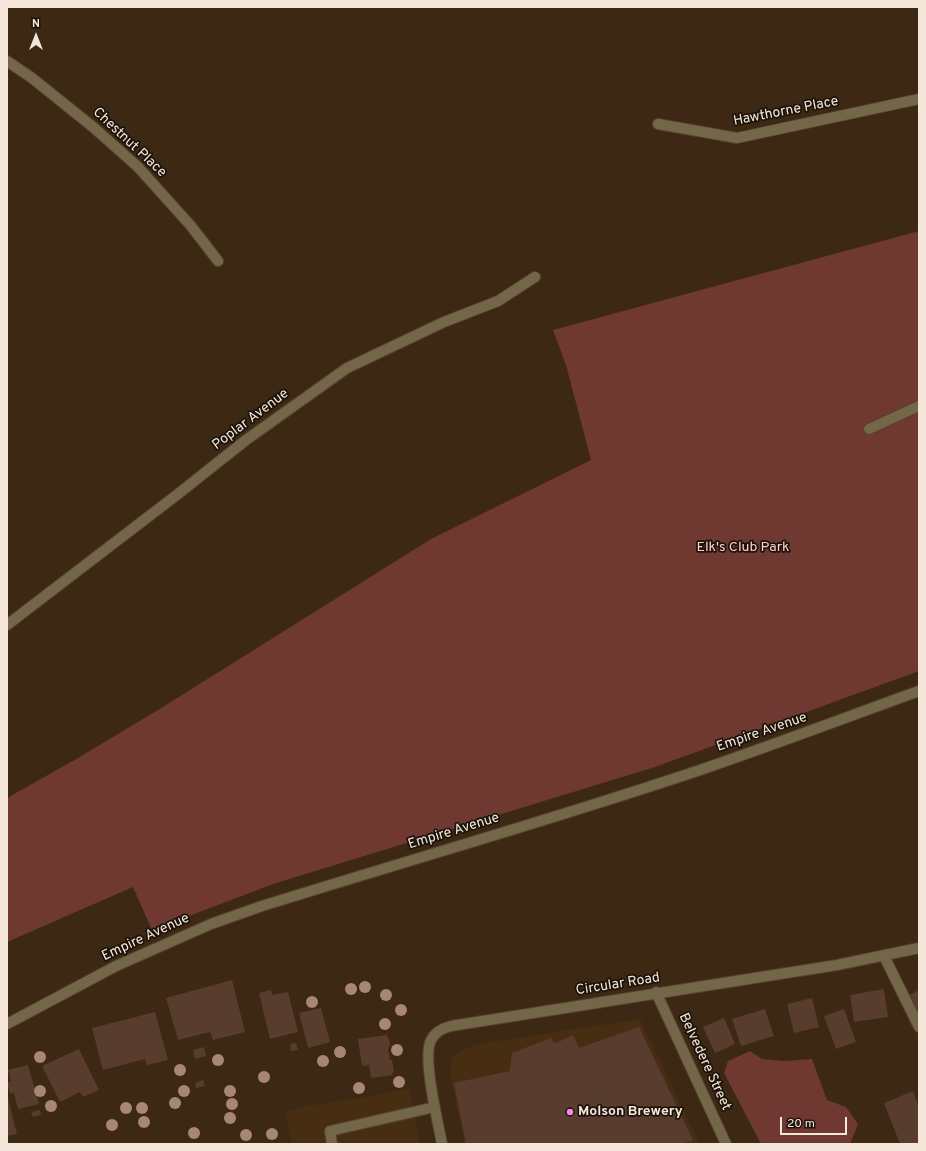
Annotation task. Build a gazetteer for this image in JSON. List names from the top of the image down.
{
  "streets": {
    "street": [
      "Hawthorne Place",
      "Chestnut Place",
      "Poplar Avenue",
      "Empire Avenue",
      "Circular Road",
      "Belvedere Street"
    ]
  },
  "crossings": [
    ["Circular Road", "Belvedere Street"]
  ],
  "parks": ["Elk's Club Park"],
  "places": ["Molson Brewery"],
  "scale_bar": "20 m",
  "north": "top"
}
